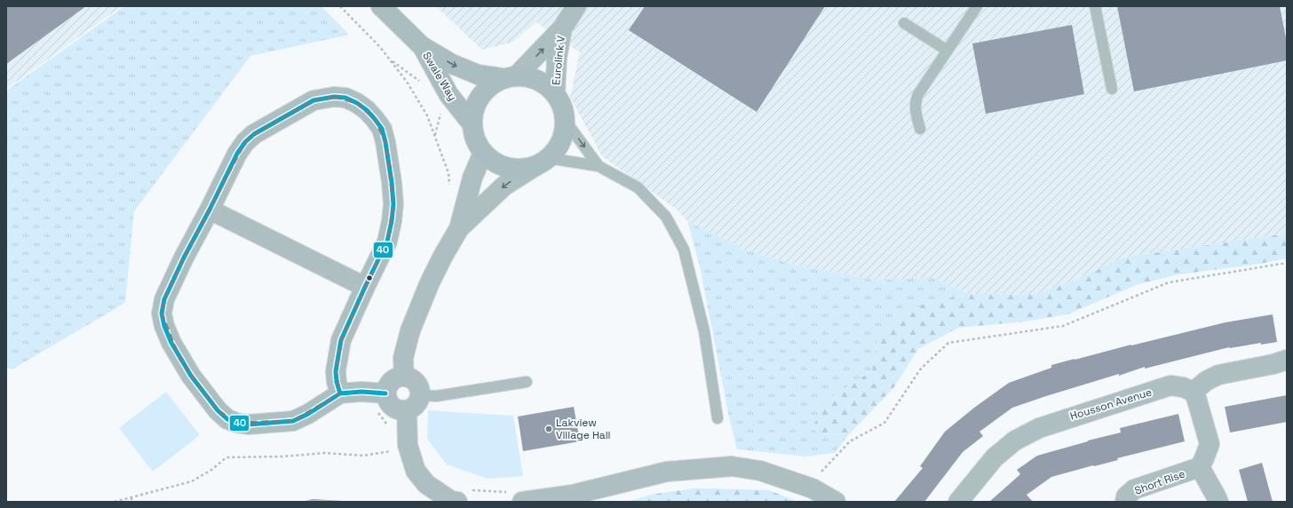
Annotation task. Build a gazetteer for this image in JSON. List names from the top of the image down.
{
  "streets": {
    "street": [
      "Eurolink V",
      "Swale Way",
      "Housson Avenue",
      "Short Rise"
    ]
  },
  "crossings": [
    ["Eurolink V", "Swale Way"]
  ],
  "one_way": ["Eurolink V", "Swale Way"],
  "places": ["Lakview Village Hall"],
  "lines": ["transit line 40"]
}
